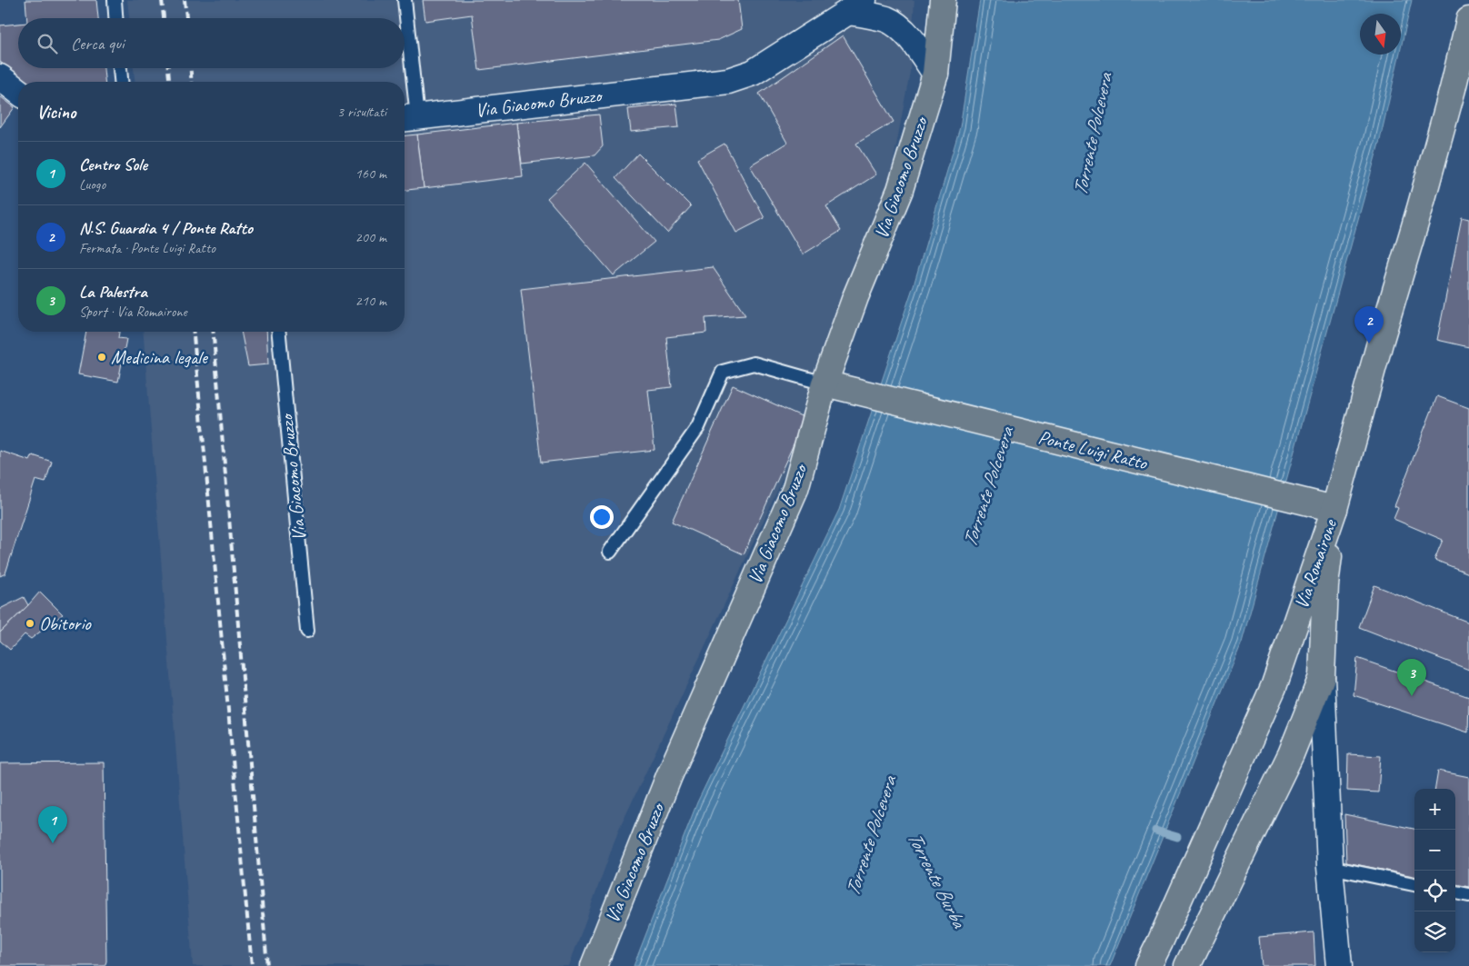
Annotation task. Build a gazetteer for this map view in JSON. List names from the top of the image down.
{
  "streets": {
    "main road": ["Via Giacomo Bruzzo", "Ponte Luigi Ratto", "Via Romairone"]
  },
  "crossings": [
    ["Via Giacomo Bruzzo", "Ponte Luigi Ratto"],
    ["Ponte Luigi Ratto", "Via Romairone"]
  ],
  "water": ["Torrente Polcevera", "Torrente Burba"],
  "places": ["Medicina legale", "Obitorio"],
  "north": "bottom",
  "page": {
    "search": "Cerca qui",
    "heading": ["Vicino", "3 risultati"],
    "list": [
      {
        "mark": "1",
        "name": "Centro Sole",
        "note": "Luogo",
        "value": "160 m"
      },
      {
        "mark": "2",
        "name": "N.S. Guardia 4 / Ponte Ratto",
        "note": "Fermata · Ponte Luigi Ratto",
        "value": "200 m"
      },
      {
        "mark": "3",
        "name": "La Palestra",
        "note": "Sport · Via Romairone",
        "value": "210 m"
      }
    ],
    "pins": ["2", "3", "1"],
    "map_buttons": ["+", "−"]
  }
}
